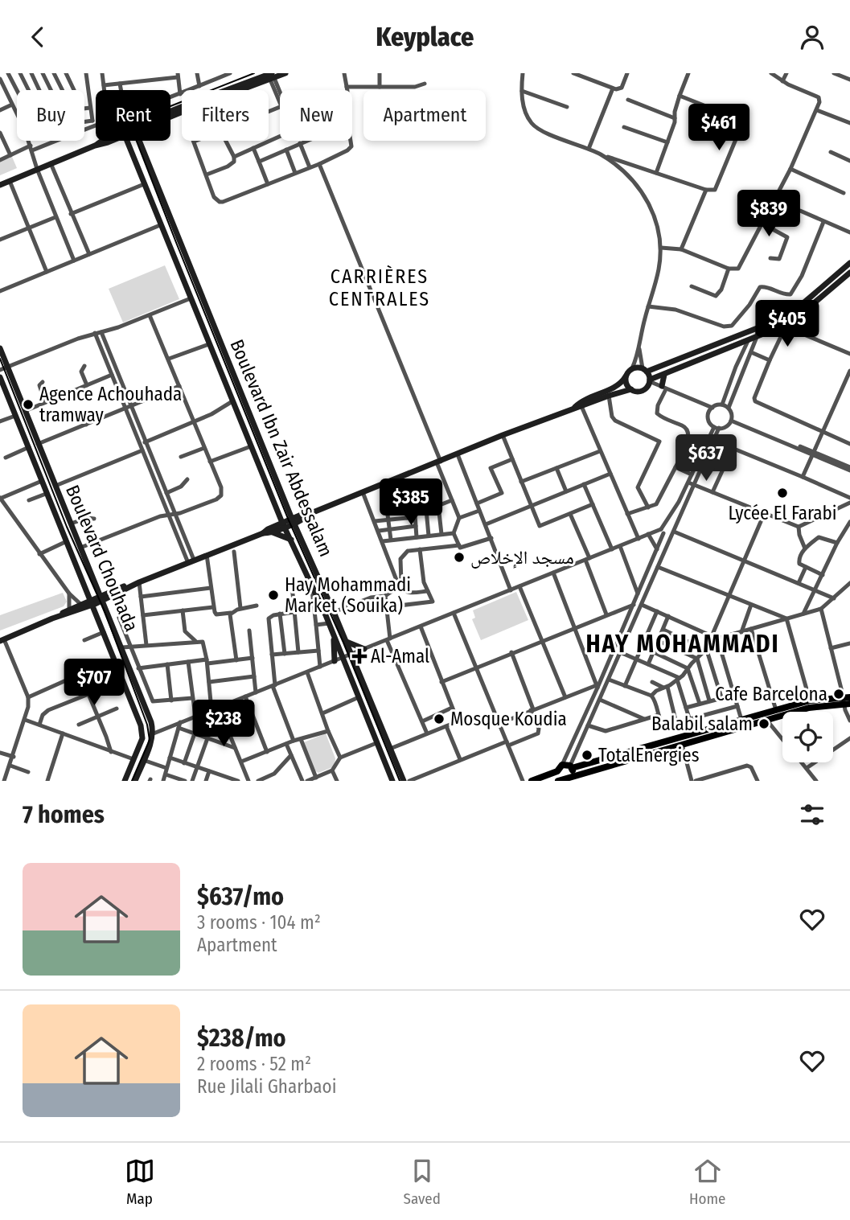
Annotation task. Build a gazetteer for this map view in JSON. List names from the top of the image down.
{
  "streets": {
    "street": ["Boulevard Ibn Zair Abdessalam", "Boulevard Chouhada"]
  },
  "districts": ["CARRIÈRES CENTRALES", "HAY MOHAMMADI"],
  "places": {
    "other": [
      "Agence Achouhada tramway",
      "Lycée El Farabi",
      "مسجد الإخلاص",
      "Hay Mohammadi Market (Souika)",
      "Cafe Barcelona",
      "Mosque Koudia",
      "Balabil salam",
      "TotalEnergies"
    ],
    "health": ["Al-Amal"]
  },
  "page": {
    "header": "Keyplace",
    "chip": [
      "Buy",
      "Rent",
      "Filters",
      "New",
      "Apartment"
    ],
    "price": [
      "$461",
      "$839",
      "$405",
      "$637",
      "$385",
      "$707",
      "$238"
    ],
    "heading": "7 homes",
    "list": [
      {
        "name": "$637/mo",
        "note": "3 rooms · 104 m² · Apartment"
      },
      {
        "name": "$238/mo",
        "note": "2 rooms · 52 m² · Rue Jilali Gharbaoi"
      }
    ],
    "tabs": ["Map", "Saved", "Home"]
  }
}
